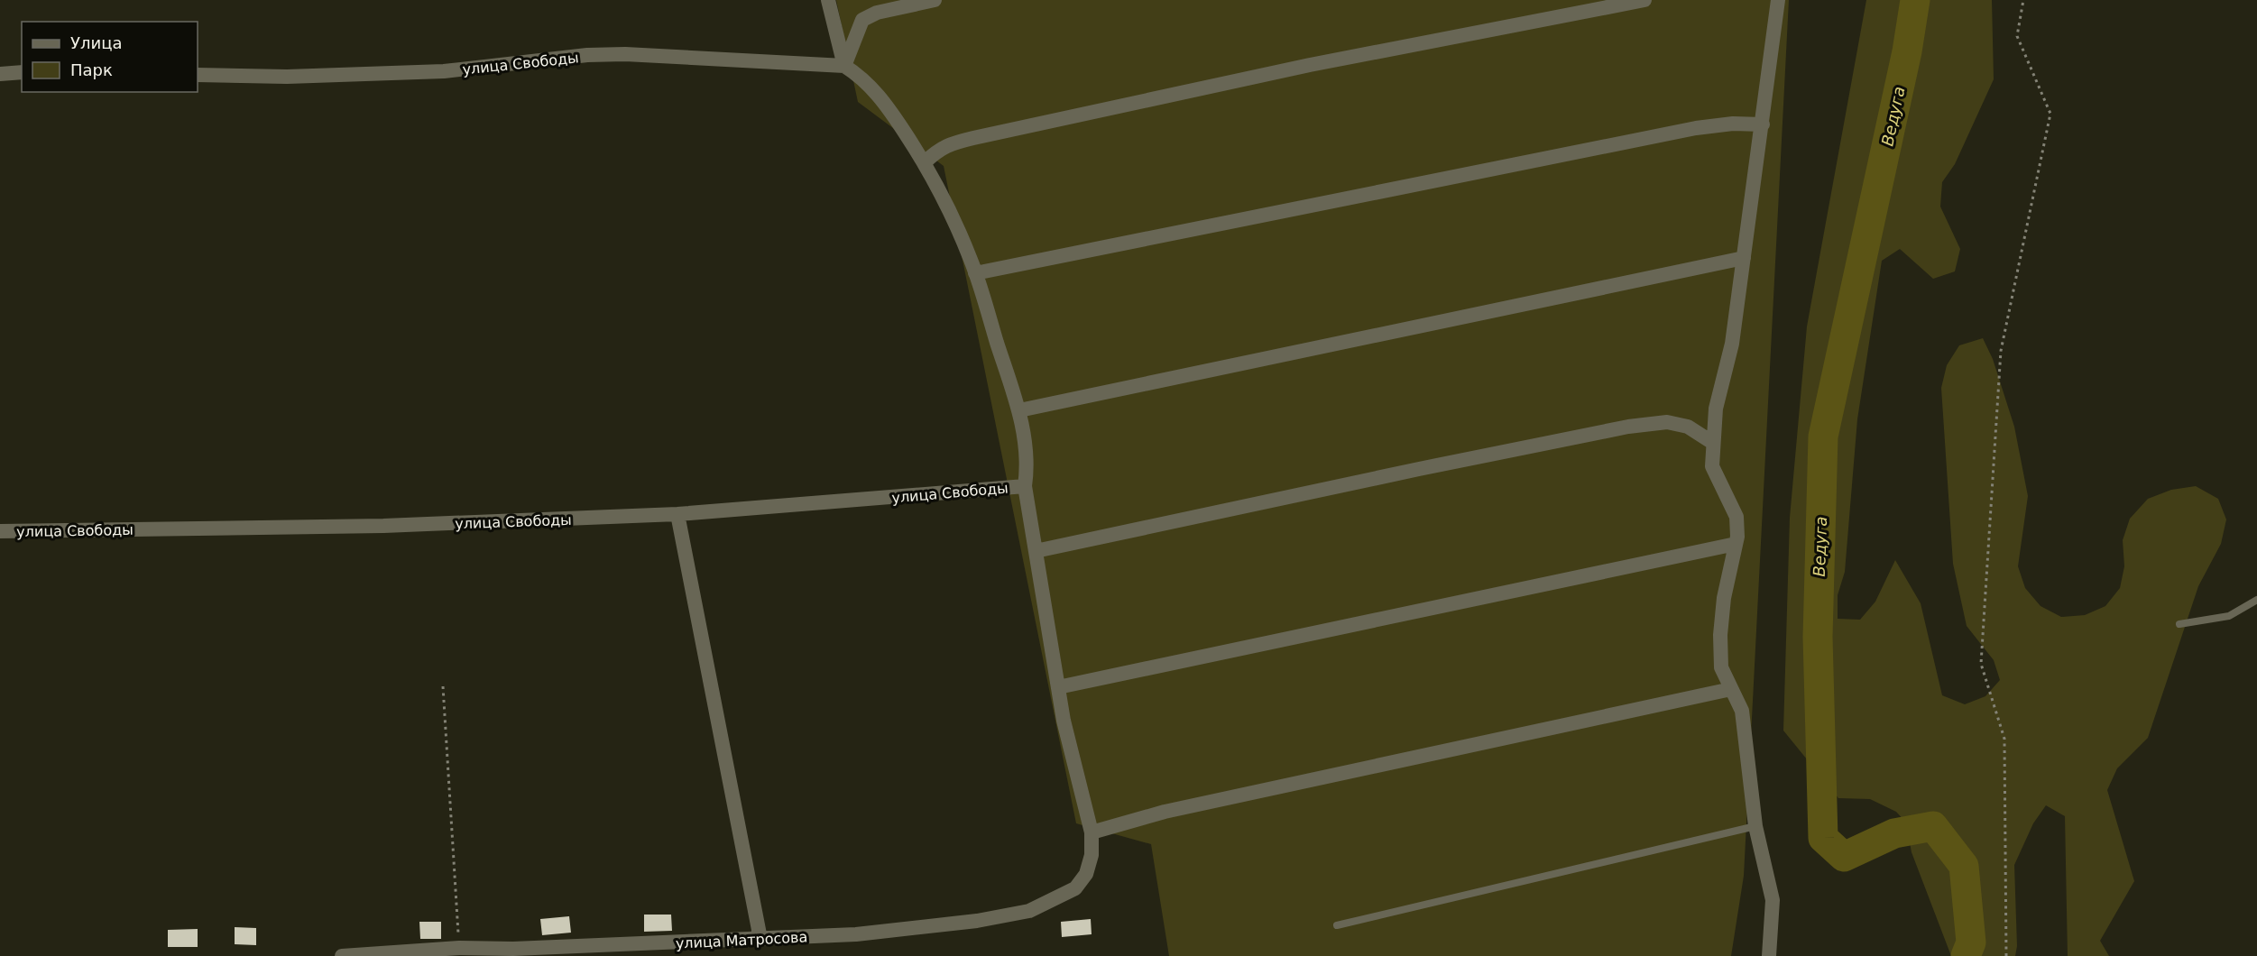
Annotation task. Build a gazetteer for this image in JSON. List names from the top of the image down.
{
  "streets": {
    "street": ["улица Свободы", "улица Матросова"]
  },
  "crossings": [
    ["улица Свободы", "улица Матросова"]
  ],
  "water": ["Ведуга"],
  "legend": ["Улица", "Парк"]
}
